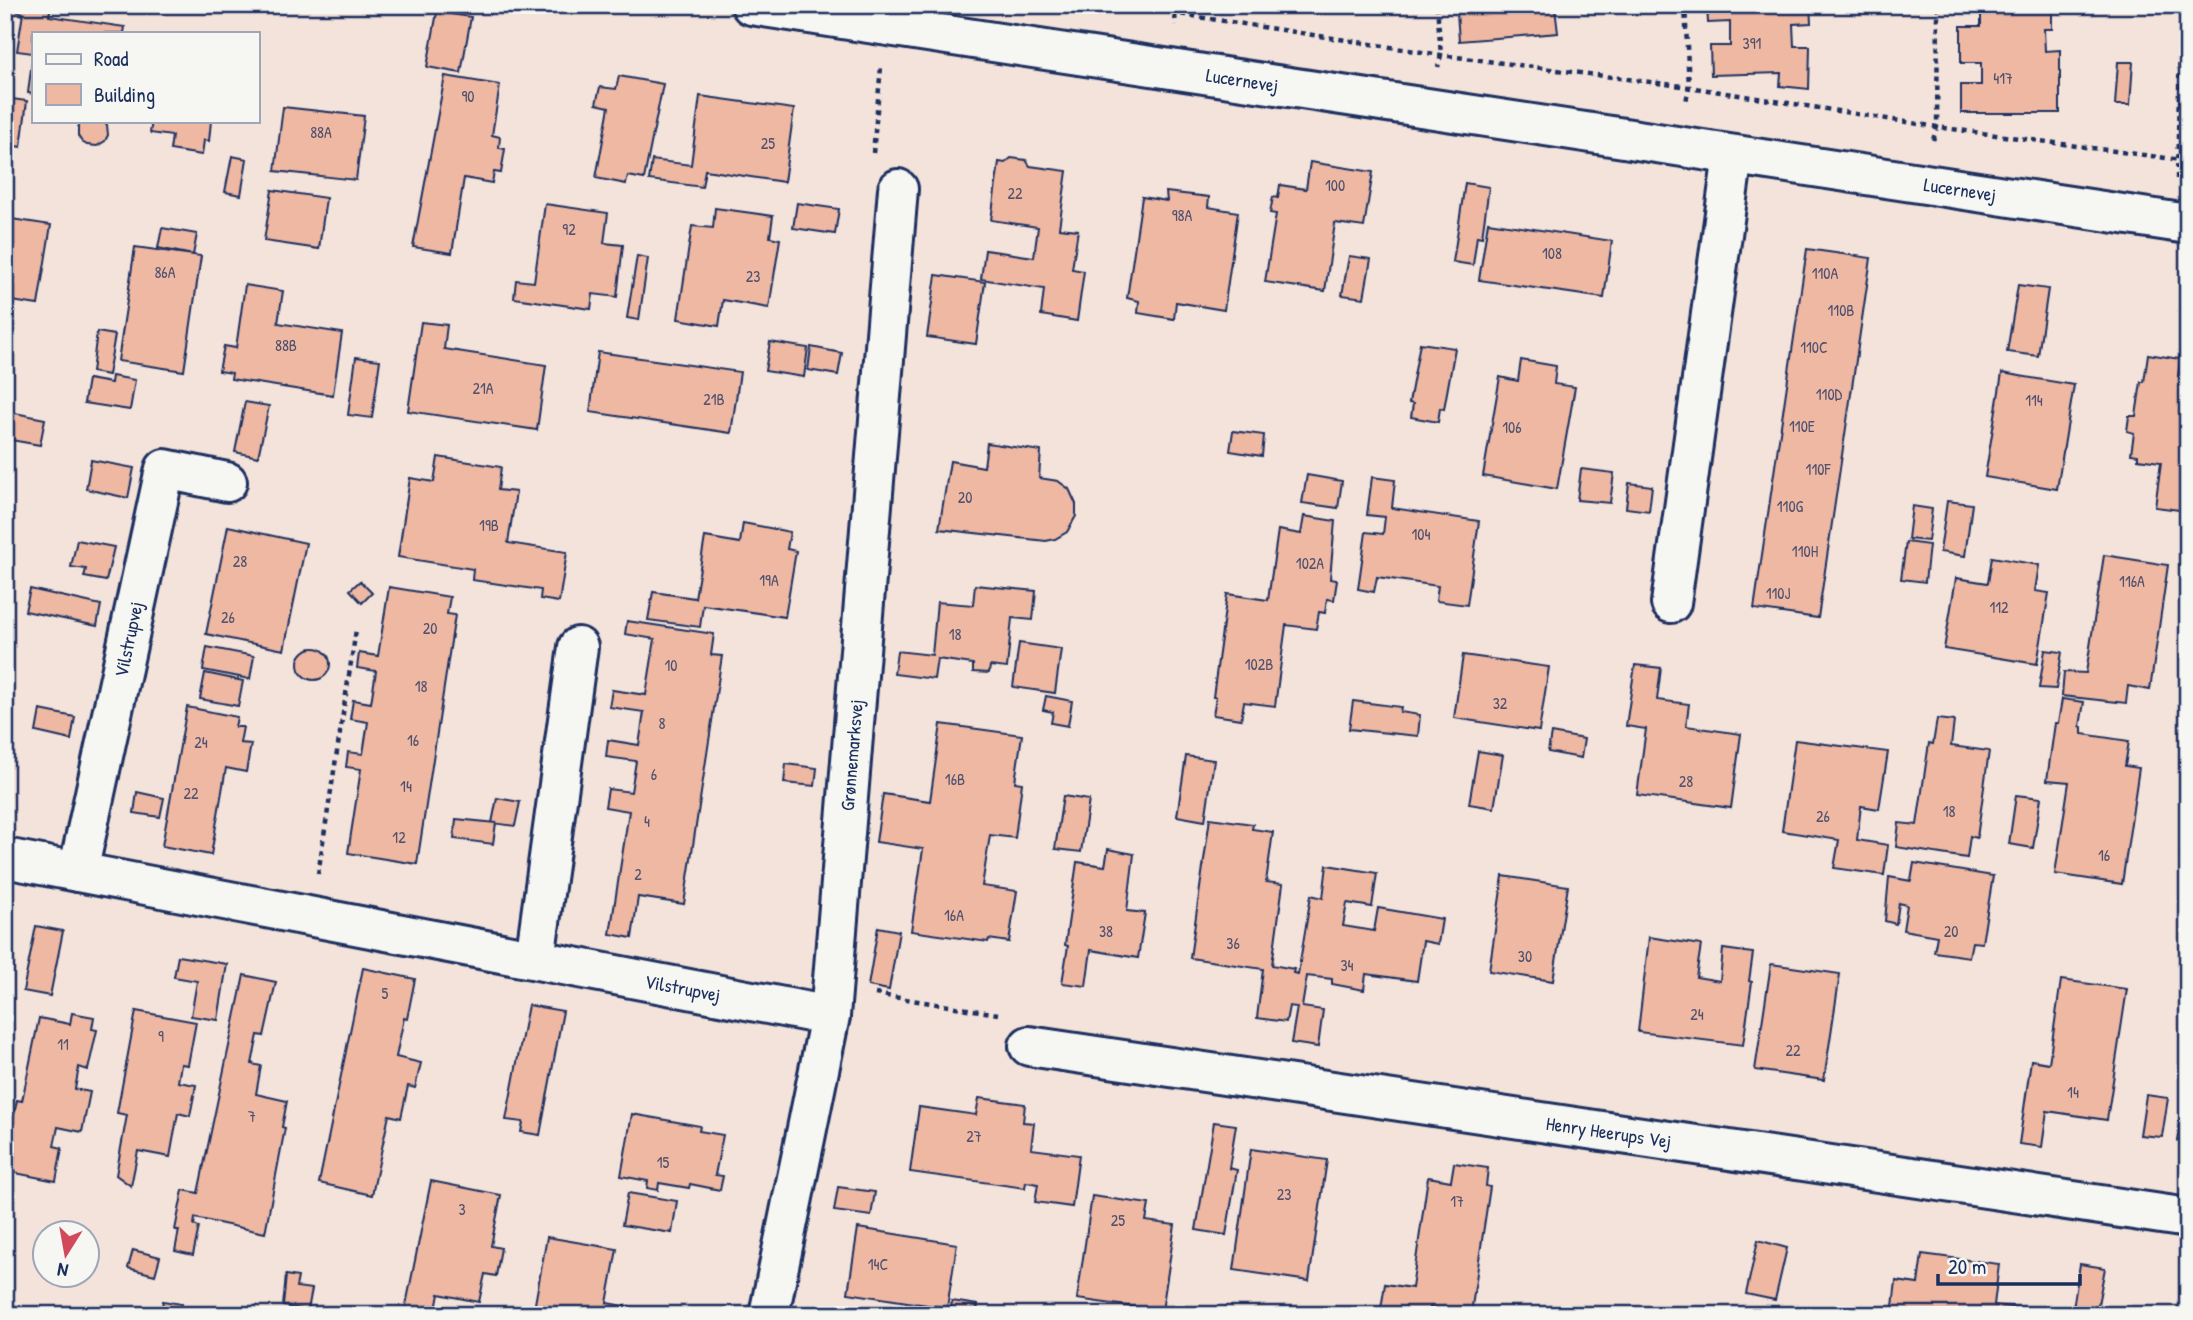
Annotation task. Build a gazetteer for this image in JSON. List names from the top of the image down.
{
  "streets": {
    "street": [
      "Lucernevej",
      "Vilstrupvej",
      "Grønnemarksvej",
      "Henry Heerups Vej"
    ]
  },
  "crossings": [
    ["Vilstrupvej", "Grønnemarksvej"]
  ],
  "house_numbers": [
    "391",
    "417",
    "90",
    "88A",
    "25",
    "100",
    "22",
    "98A",
    "92",
    "108",
    "86A",
    "110A",
    "23",
    "110B",
    "88B",
    "110C",
    "21A",
    "110D",
    "21B",
    "114",
    "110E",
    "106",
    "110F",
    "20",
    "110G",
    "19B",
    "104",
    "110H",
    "28",
    "102A",
    "19A",
    "116A",
    "110J",
    "112",
    "26",
    "20",
    "18",
    "102B",
    "10",
    "18",
    "32",
    "8",
    "16",
    "24",
    "6",
    "16B",
    "28",
    "14",
    "22",
    "18",
    "26",
    "4",
    "12",
    "16",
    "2",
    "16A",
    "38",
    "20",
    "36",
    "30",
    "34",
    "5",
    "24",
    "9",
    "11",
    "22",
    "14",
    "7",
    "27",
    "15",
    "23",
    "17",
    "3",
    "25",
    "14C"
  ],
  "legend": ["Road", "Building"],
  "scale_bar": "20 m",
  "north": "bottom"
}
